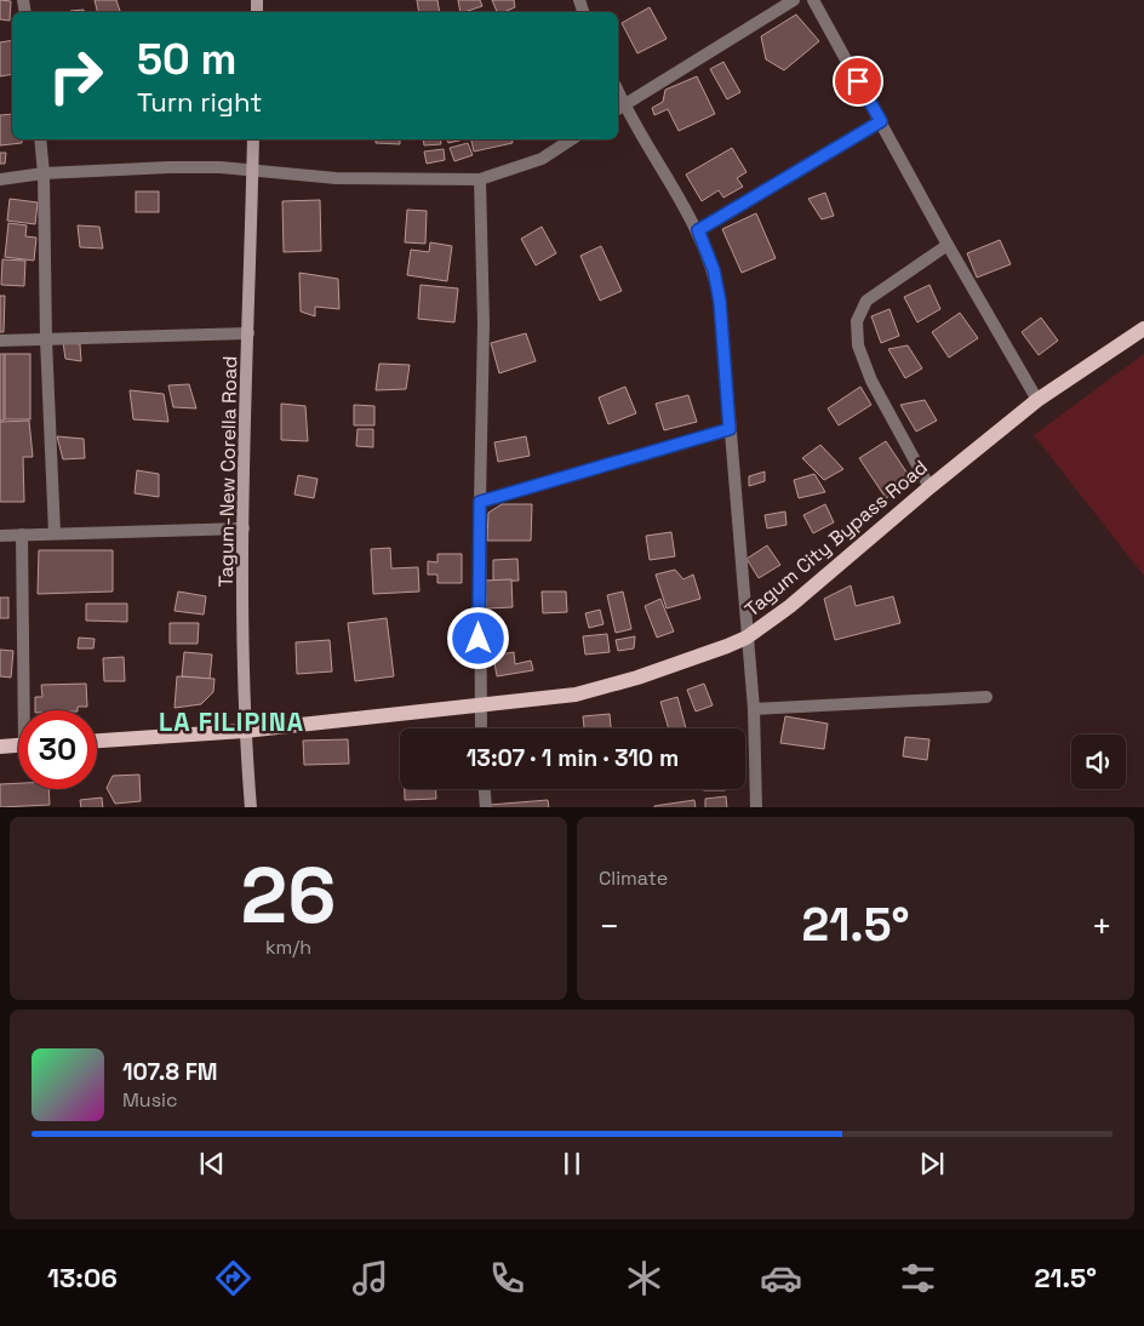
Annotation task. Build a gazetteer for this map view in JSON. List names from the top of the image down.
{
  "streets": {
    "main road": ["Tagum-New Corella Road", "Tagum City Bypass Road"]
  },
  "crossings": [
    ["Tagum-New Corella Road", "Tagum City Bypass Road"]
  ],
  "districts": ["LA FILIPINA"],
  "page": {
    "turn": ["50 m", "Turn right"],
    "limit": "30",
    "trip": "13:07 · 1 min · 310 m",
    "tile": [
      ["26", "km/h"],
      "Climate"
    ],
    "heat": ["−", "21.5°", "+"],
    "song": ["107.8 FM", "Music"],
    "tabs": ["13:06", "21.5°"]
  }
}
